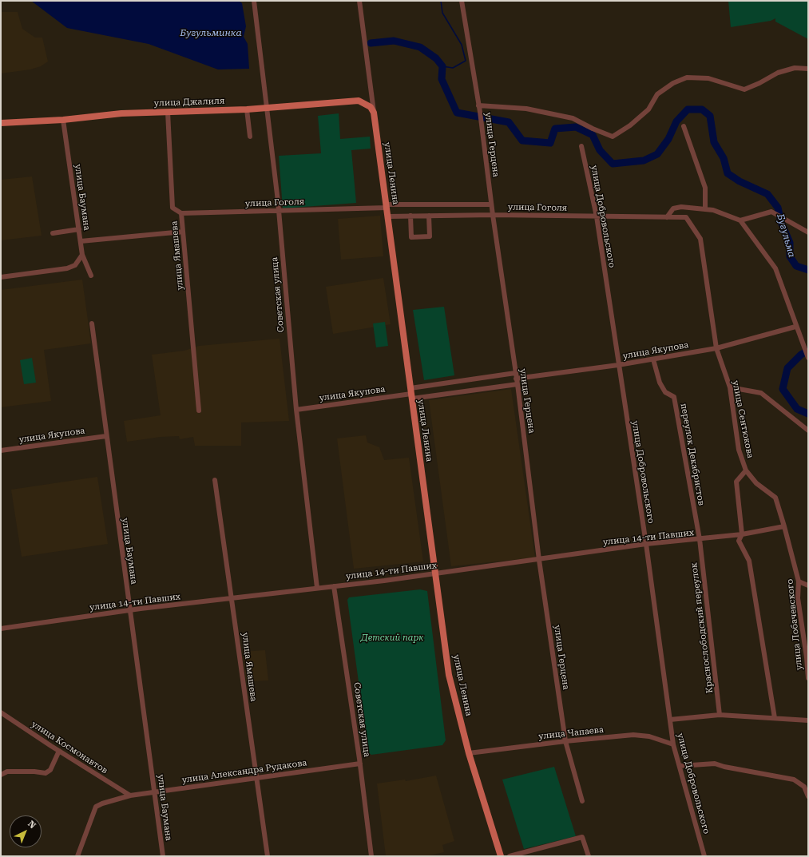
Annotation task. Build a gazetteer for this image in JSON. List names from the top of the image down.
{
  "streets": {
    "main road": ["улица Джалиля", "улица Ленина"],
    "street": [
      "улица Герцена",
      "улица Баумана",
      "улица Гоголя",
      "улица Добровольского",
      "улица Ямашева",
      "Советская улица",
      "улица Якупова",
      "улица Сентюкова",
      "переулок Декабристов",
      "улица 14-ти Павших",
      "улица Лобачевского",
      "Краснослободский переулок",
      "улица Чапаева",
      "улица Космонавтов",
      "улица Александра Рудакова"
    ]
  },
  "crossings": [
    ["улица Джалиля", "улица Ленина"],
    ["улица Джалиля", "улица Баумана"],
    ["улица Джалиля", "улица Ямашева"],
    ["улица Джалиля", "Советская улица"],
    ["улица Герцена", "улица Гоголя"],
    ["улица Герцена", "улица Якупова"],
    ["улица Герцена", "улица 14-ти Павших"],
    ["улица Герцена", "улица Чапаева"],
    ["улица Ленина", "улица Гоголя"],
    ["улица Ленина", "улица Якупова"],
    ["улица Ленина", "улица 14-ти Павших"],
    ["улица Ленина", "улица Чапаева"],
    ["улица Баумана", "улица Якупова"],
    ["улица Баумана", "улица 14-ти Павших"],
    ["улица Баумана", "улица Александра Рудакова"],
    ["улица Гоголя", "улица Добровольского"],
    ["улица Гоголя", "улица Ямашева"],
    ["улица Гоголя", "Советская улица"],
    ["улица Гоголя", "улица Сентюкова"],
    ["улица Добровольского", "улица Якупова"],
    ["улица Добровольского", "улица 14-ти Павших"],
    ["улица Добровольского", "улица Чапаева"],
    ["улица Ямашева", "улица 14-ти Павших"],
    ["улица Ямашева", "улица Александра Рудакова"],
    ["Советская улица", "улица Якупова"],
    ["Советская улица", "улица 14-ти Павших"],
    ["Советская улица", "улица Александра Рудакова"],
    ["улица Якупова", "улица Сентюкова"],
    ["улица Якупова", "переулок Декабристов"],
    ["улица Сентюкова", "улица 14-ти Павших"],
    ["улица Сентюкова", "улица Лобачевского"],
    ["переулок Декабристов", "улица 14-ти Павших"],
    ["переулок Декабристов", "Краснослободский переулок"],
    ["улица 14-ти Павших", "улица Лобачевского"],
    ["улица 14-ти Павших", "Краснослободский переулок"],
    ["улица Космонавтов", "улица Александра Рудакова"]
  ],
  "water": ["Бугульминка", "Бугульма"],
  "parks": ["Детский парк"],
  "north": "top right"
}
